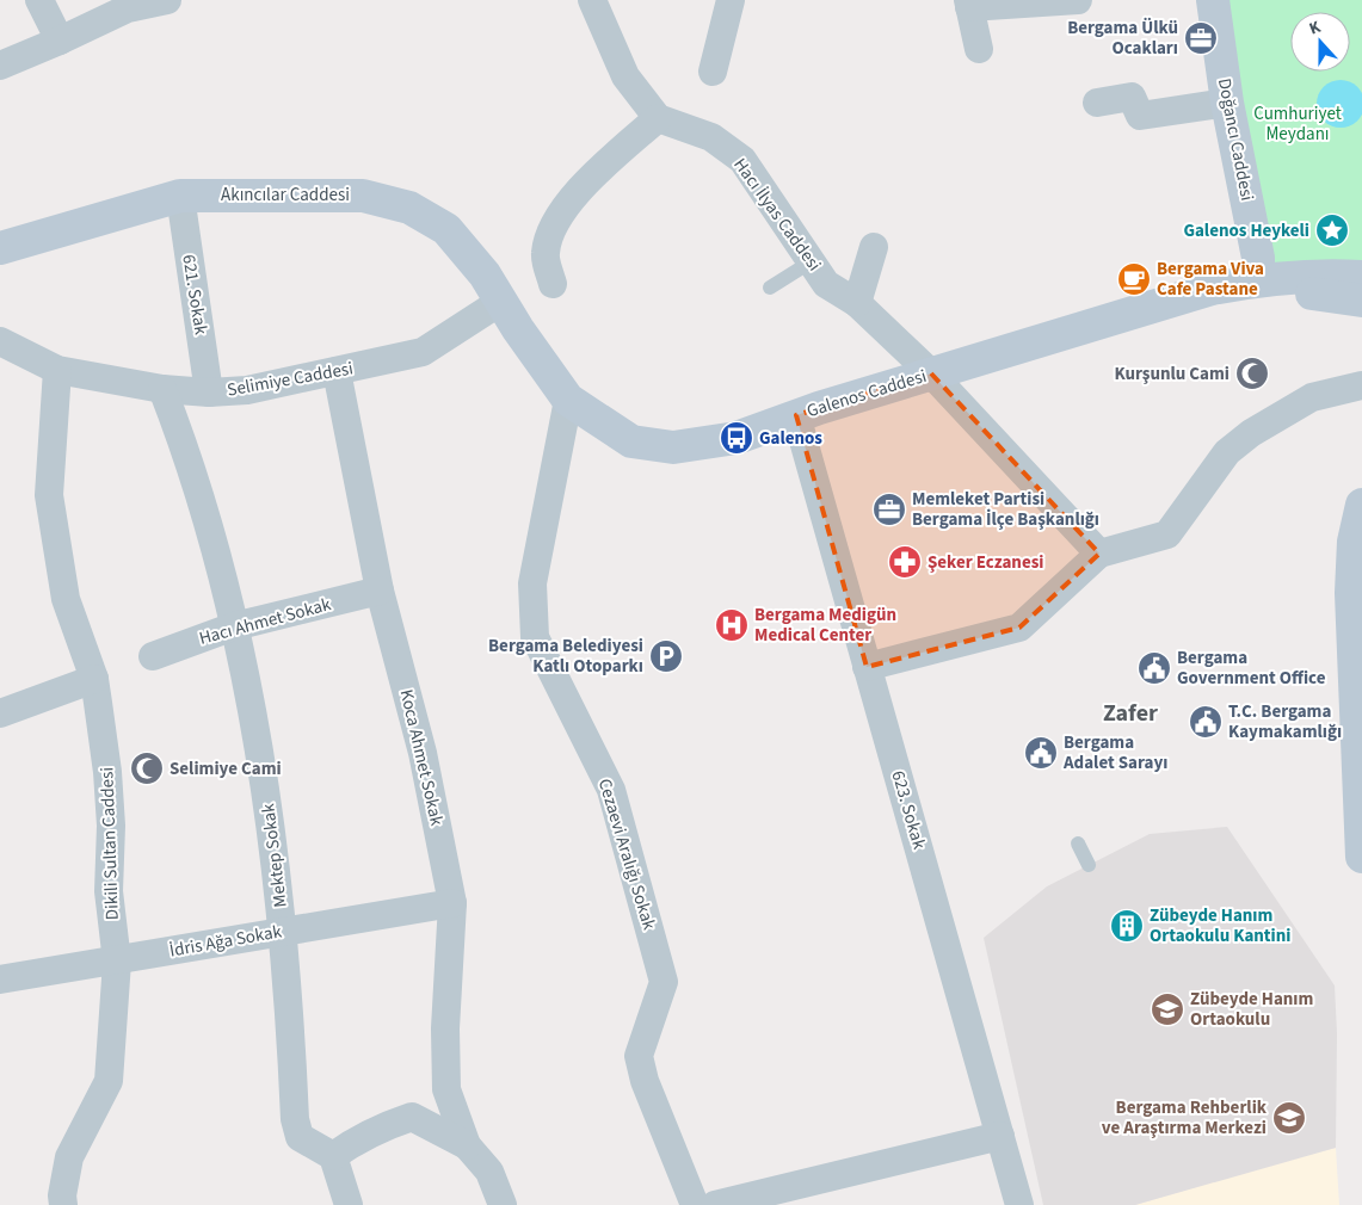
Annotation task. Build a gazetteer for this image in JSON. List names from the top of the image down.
{
  "streets": {
    "main road": ["Doğancı Caddesi", "Akıncılar Caddesi", "Galenos Caddesi"],
    "street": [
      "Hacı İlyas Caddesi",
      "621. Sokak",
      "Selimiye Caddesi",
      "Hacı Ahmet Sokak",
      "Koca Ahmet Sokak",
      "623. Sokak",
      "Dikili Sultan Caddesi",
      "Cezaevi Aralığı Sokak",
      "Mektep Sokak",
      "İdris Ağa Sokak"
    ]
  },
  "crossings": [
    ["Doğancı Caddesi", "Galenos Caddesi"],
    ["Akıncılar Caddesi", "621. Sokak"],
    ["Akıncılar Caddesi", "Selimiye Caddesi"],
    ["Akıncılar Caddesi", "Galenos Caddesi"],
    ["Hacı İlyas Caddesi", "Galenos Caddesi"],
    ["621. Sokak", "Selimiye Caddesi"],
    ["Selimiye Caddesi", "Galenos Caddesi"],
    ["Selimiye Caddesi", "Koca Ahmet Sokak"],
    ["Selimiye Caddesi", "Dikili Sultan Caddesi"],
    ["Selimiye Caddesi", "Mektep Sokak"],
    ["Galenos Caddesi", "623. Sokak"],
    ["Galenos Caddesi", "Cezaevi Aralığı Sokak"],
    ["Hacı Ahmet Sokak", "Koca Ahmet Sokak"],
    ["Hacı Ahmet Sokak", "Mektep Sokak"],
    ["Koca Ahmet Sokak", "İdris Ağa Sokak"],
    ["Dikili Sultan Caddesi", "İdris Ağa Sokak"],
    ["Mektep Sokak", "İdris Ağa Sokak"]
  ],
  "districts": ["Zafer"],
  "parks": ["Cumhuriyet Meydanı"],
  "places": {
    "office": ["Bergama Ülkü Ocakları", "Memleket Partisi Bergama İlçe Başkanlığı"],
    "place": ["Galenos Heykeli"],
    "cafe": ["Bergama Viva Cafe Pastane"],
    "mosque": ["Kurşunlu Cami", "Selimiye Cami"],
    "bus stop": ["Galenos"],
    "pharmacy": ["Şeker Eczanesi"],
    "hospital": ["Bergama Medigün Medical Center"],
    "parking": ["Bergama Belediyesi Katlı Otoparkı"],
    "public building": ["Bergama Government Office", "T.C. Bergama Kaymakamlığı", "Bergama Adalet Sarayı"],
    "building": ["Zübeyde Hanım Ortaokulu Kantini"],
    "school or university": ["Zübeyde Hanım Ortaokulu", "Bergama Rehberlik ve Araştırma Merkezi"]
  },
  "north": "top"
}
